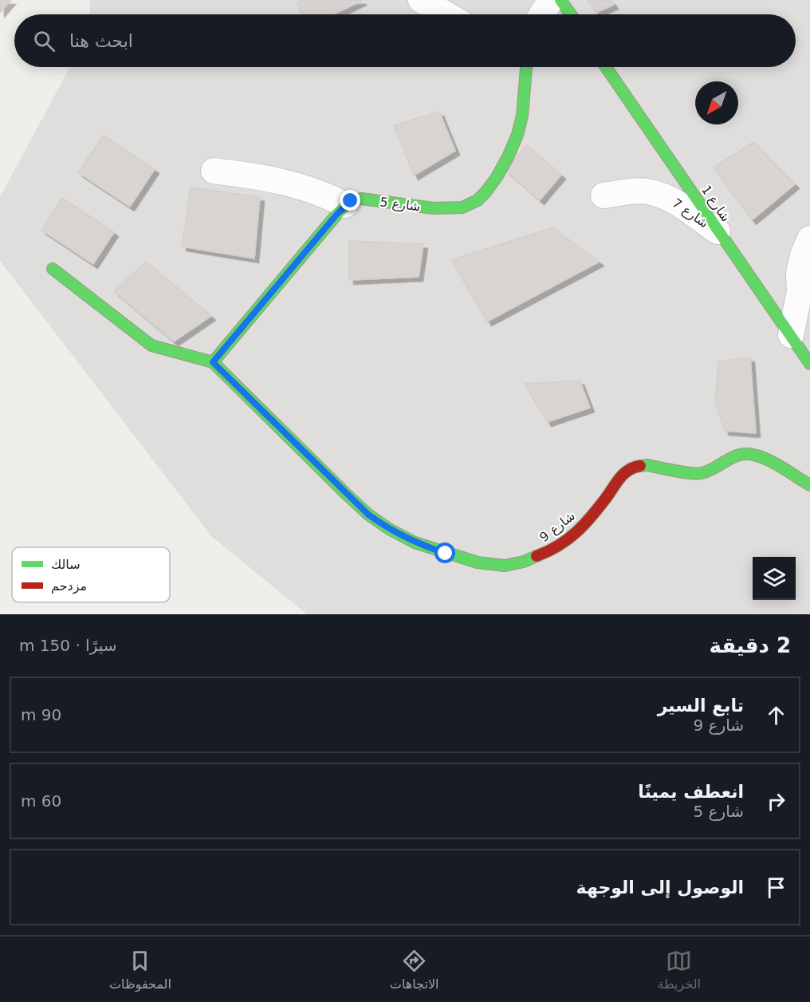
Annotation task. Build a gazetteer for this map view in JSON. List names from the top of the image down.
{
  "streets": {
    "street": [
      "شارع 1",
      "شارع 5",
      "شارع 7",
      "شارع 9"
    ]
  },
  "crossings": [
    ["شارع 1", "شارع 7"]
  ],
  "legend": ["سالك", "مزدحم"],
  "north": "bottom left",
  "page": {
    "search": "ابحث هنا",
    "heading": ["2 دقيقة", "سيرًا · 150 m"],
    "list": [
      ["تابع السير", "شارع 9", "90 m"],
      ["انعطف يمينًا", "شارع 5", "60 m"],
      "الوصول إلى الوجهة"
    ],
    "nav": ["الخريطة", "الاتجاهات", "المحفوظات"]
  }
}
